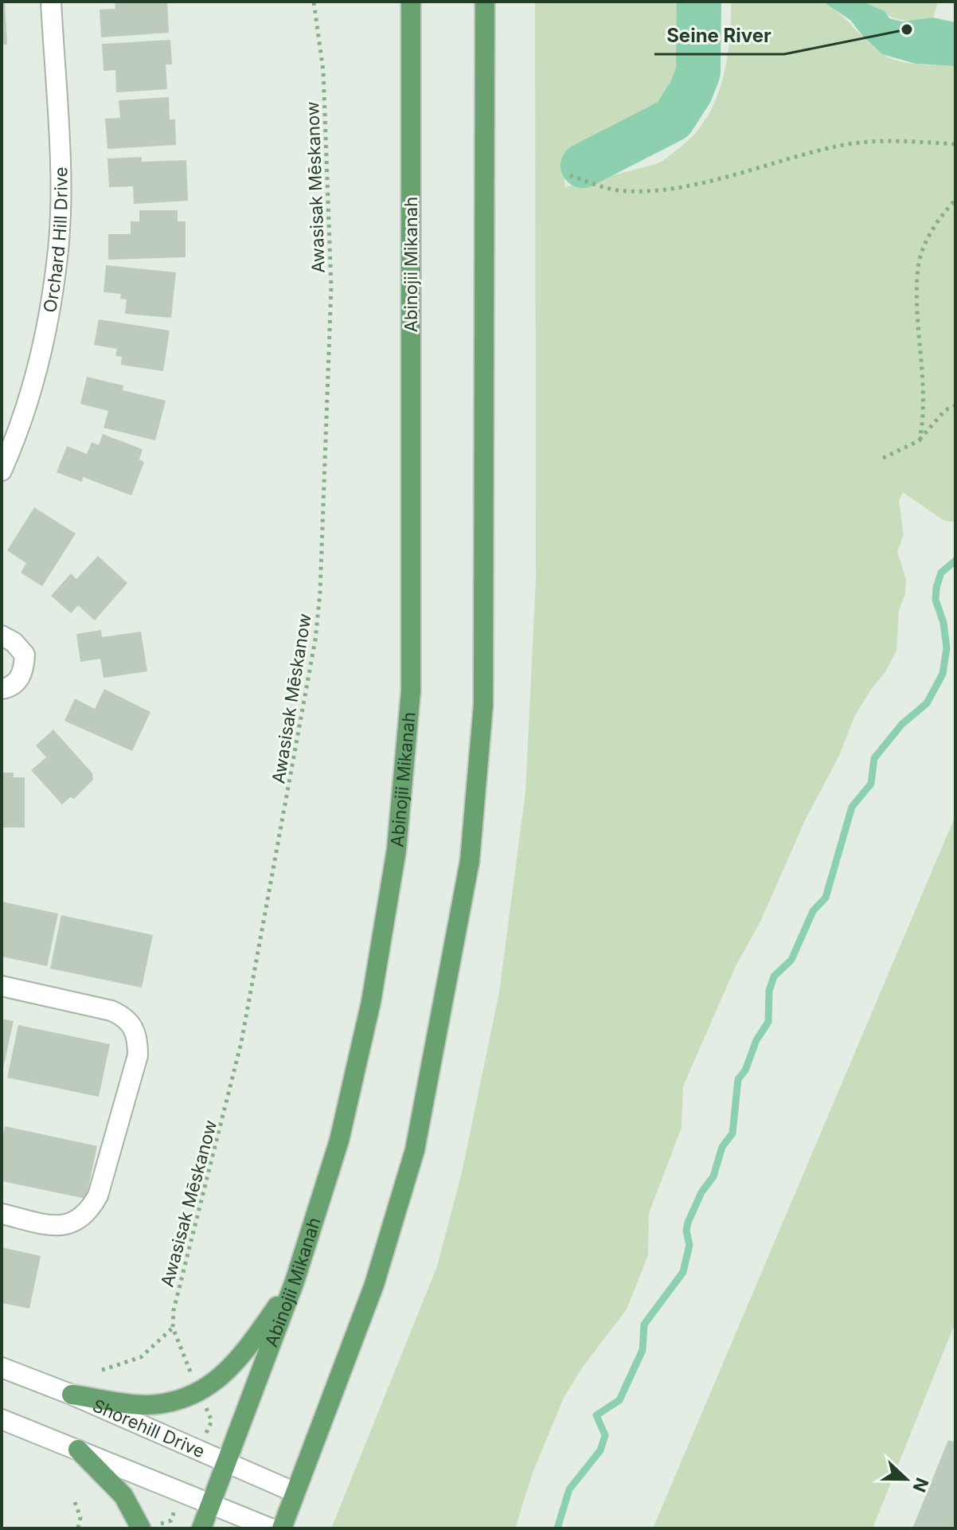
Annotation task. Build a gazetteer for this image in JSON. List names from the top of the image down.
{
  "streets": {
    "main road": ["Abinojii Mikanah"],
    "street": ["Orchard Hill Drive", "Shorehill Drive"],
    "path": ["Awasisak Mēskanow"]
  },
  "crossings": [
    ["Abinojii Mikanah", "Shorehill Drive"]
  ],
  "places": ["Seine River"],
  "north": "right"
}
